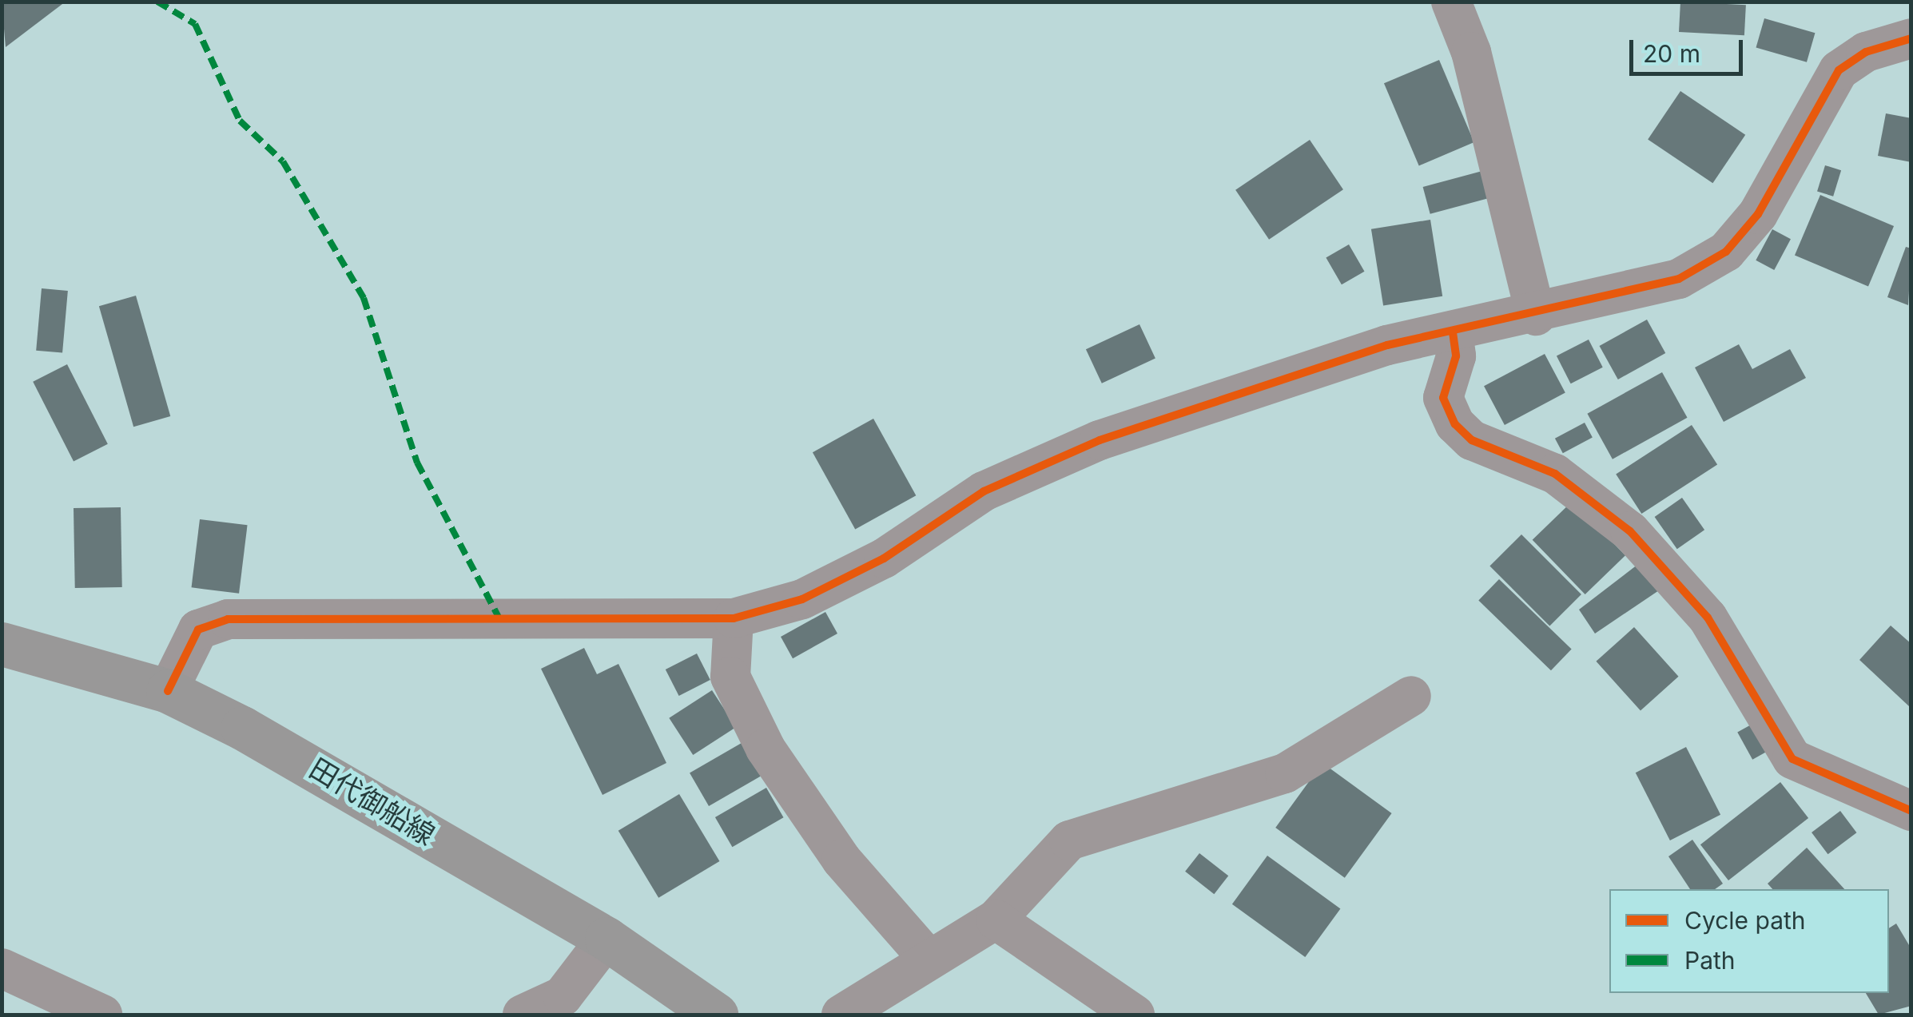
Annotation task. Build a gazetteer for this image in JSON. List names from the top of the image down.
{
  "streets": {
    "main road": ["田代御船線"]
  },
  "legend": ["Cycle path", "Path"],
  "scale_bar": "20 m"
}
